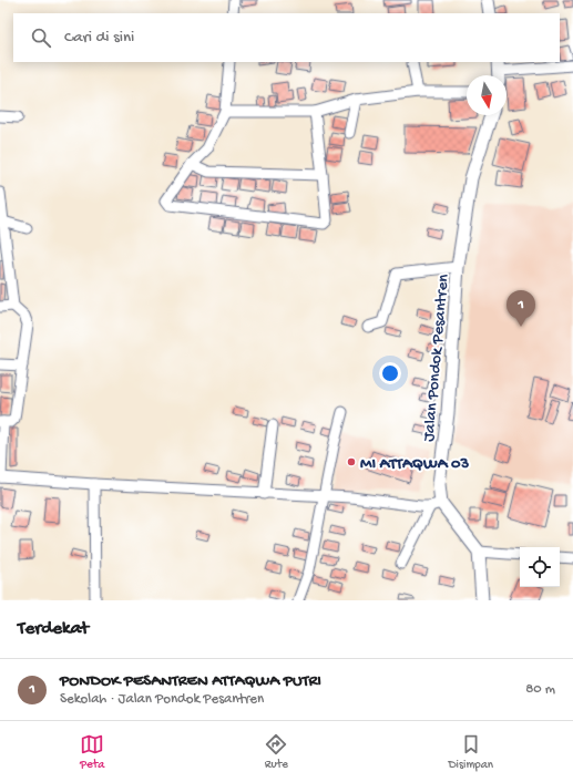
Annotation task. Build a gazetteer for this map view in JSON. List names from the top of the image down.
{
  "streets": {
    "street": ["Jalan Pondok Pesantren"]
  },
  "places": ["MI ATTAQWA 03"],
  "north": "bottom",
  "page": {
    "search": "Cari di sini",
    "pins": "1",
    "heading": "Terdekat",
    "list": [
      {
        "mark": "1",
        "name": "PONDOK PESANTREN ATTAQWA PUTRI",
        "note": "Sekolah · Jalan Pondok Pesantren",
        "value": "80 m"
      }
    ],
    "nav": ["Peta", "Rute", "Disimpan"]
  }
}
